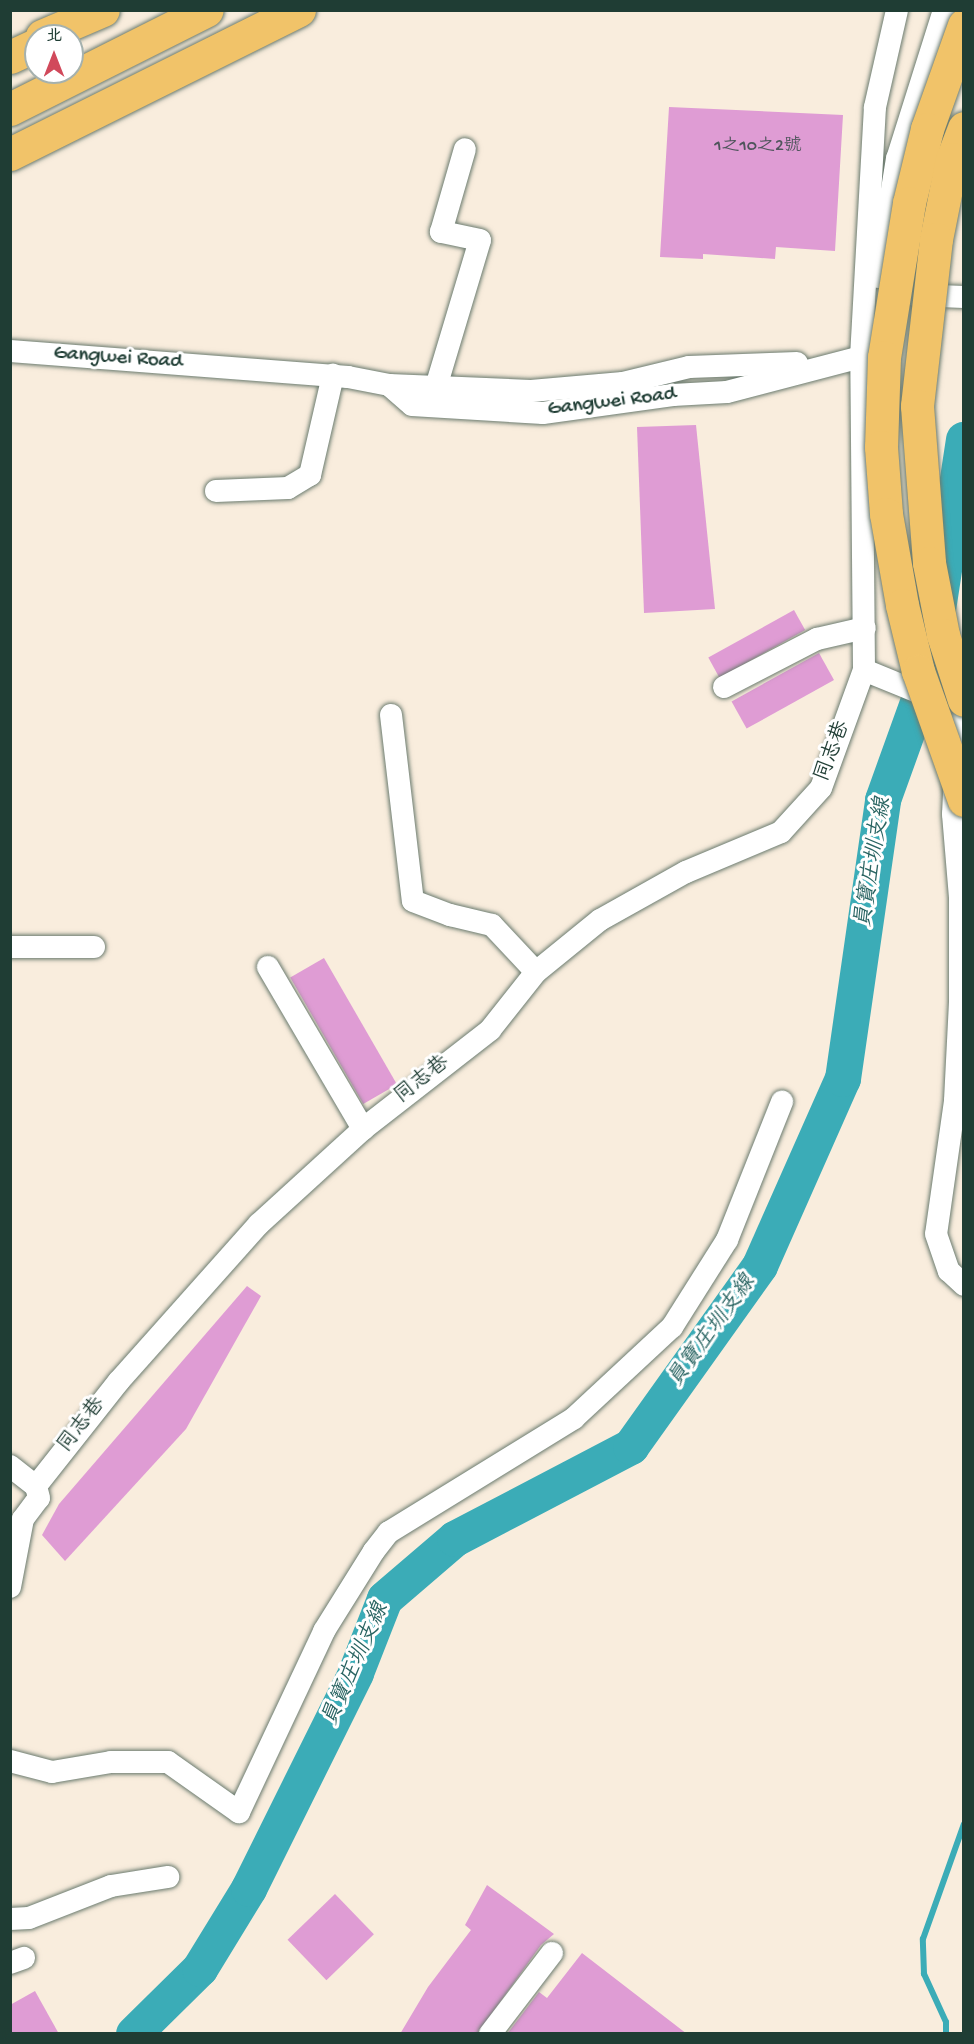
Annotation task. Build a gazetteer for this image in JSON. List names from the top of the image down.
{
  "streets": {
    "street": ["Gangwei Road", "同志巷"]
  },
  "crossings": [
    ["Gangwei Road", "同志巷"]
  ],
  "water": ["員寶庄圳支線"],
  "house_numbers": ["1之10之2號"],
  "north": "top"
}
